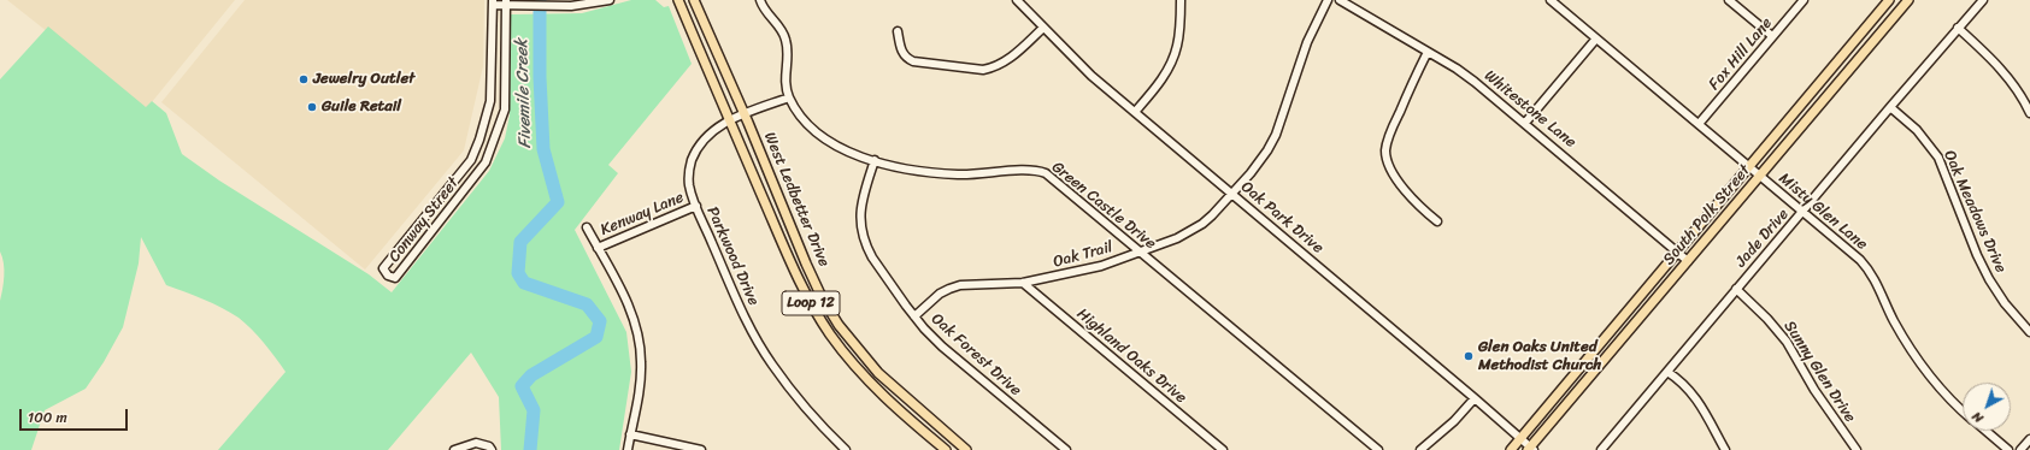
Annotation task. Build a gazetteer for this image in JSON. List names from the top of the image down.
{
  "streets": {
    "main road": ["West Ledbetter Drive", "South Polk Street", "Loop 12"],
    "street": [
      "Fox Hill Lane",
      "Whitestone Lane",
      "Green Castle Drive",
      "Misty Glen Lane",
      "Oak Meadows Drive",
      "Kenway Lane",
      "Oak Park Drive",
      "Conway Street",
      "Jade Drive",
      "Oak Trail",
      "Parkwood Drive",
      "Oak Forest Drive",
      "Highland Oaks Drive",
      "Sunny Glen Drive"
    ]
  },
  "crossings": [
    ["Fox Hill Lane", "Misty Glen Lane"],
    ["Whitestone Lane", "South Polk Street"],
    ["West Ledbetter Drive", "Parkwood Drive"],
    ["Green Castle Drive", "Oak Trail"],
    ["Green Castle Drive", "Parkwood Drive"],
    ["Green Castle Drive", "Oak Forest Drive"],
    ["Misty Glen Lane", "South Polk Street"],
    ["Misty Glen Lane", "Jade Drive"],
    ["Oak Meadows Drive", "Jade Drive"],
    ["Kenway Lane", "Parkwood Drive"],
    ["South Polk Street", "Oak Park Drive"],
    ["Oak Park Drive", "Oak Trail"],
    ["Jade Drive", "Sunny Glen Drive"],
    ["Oak Trail", "Oak Forest Drive"],
    ["Oak Trail", "Highland Oaks Drive"]
  ],
  "water": ["Fivemile Creek"],
  "places": ["Jewelry Outlet", "Guile Retail", "Glen Oaks United Methodist Church"],
  "scale_bar": "100 m",
  "north": "bottom left"
}
